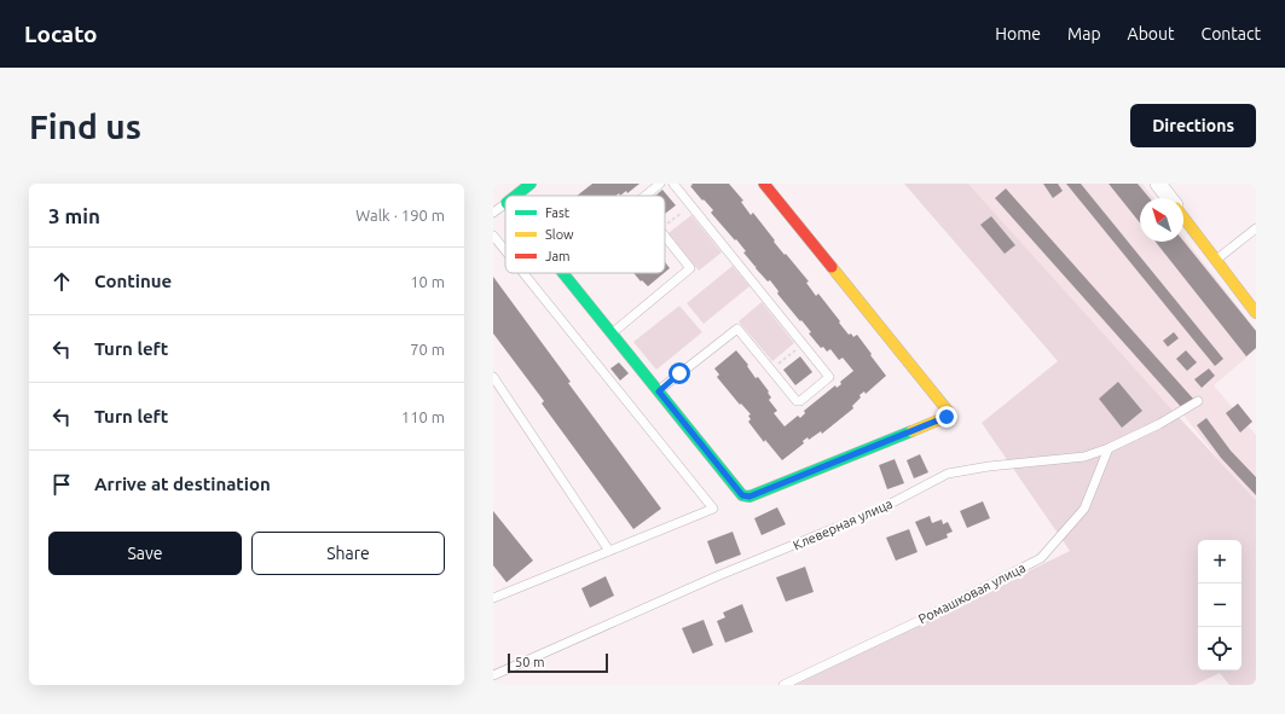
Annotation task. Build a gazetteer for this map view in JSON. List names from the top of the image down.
{
  "streets": {
    "lane": ["Клеверная улица", "Ромашковая улица"]
  },
  "crossings": [
    ["Клеверная улица", "Ромашковая улица"]
  ],
  "legend": ["Fast", "Slow", "Jam"],
  "scale_bar": "50 m",
  "north": "top left",
  "page": {
    "header": "Locato",
    "nav": [
      "Home",
      "Map",
      "About",
      "Contact"
    ],
    "buttons": [
      "Directions",
      ["Save", "Share"]
    ],
    "title": "Find us",
    "heading": ["3 min", "Walk · 190 m"],
    "list": [
      ["Continue", "10 m"],
      ["Turn left", "70 m"],
      ["Turn left", "110 m"],
      "Arrive at destination"
    ],
    "map_buttons": ["+", "−"],
    "scale": "50 m"
  }
}
